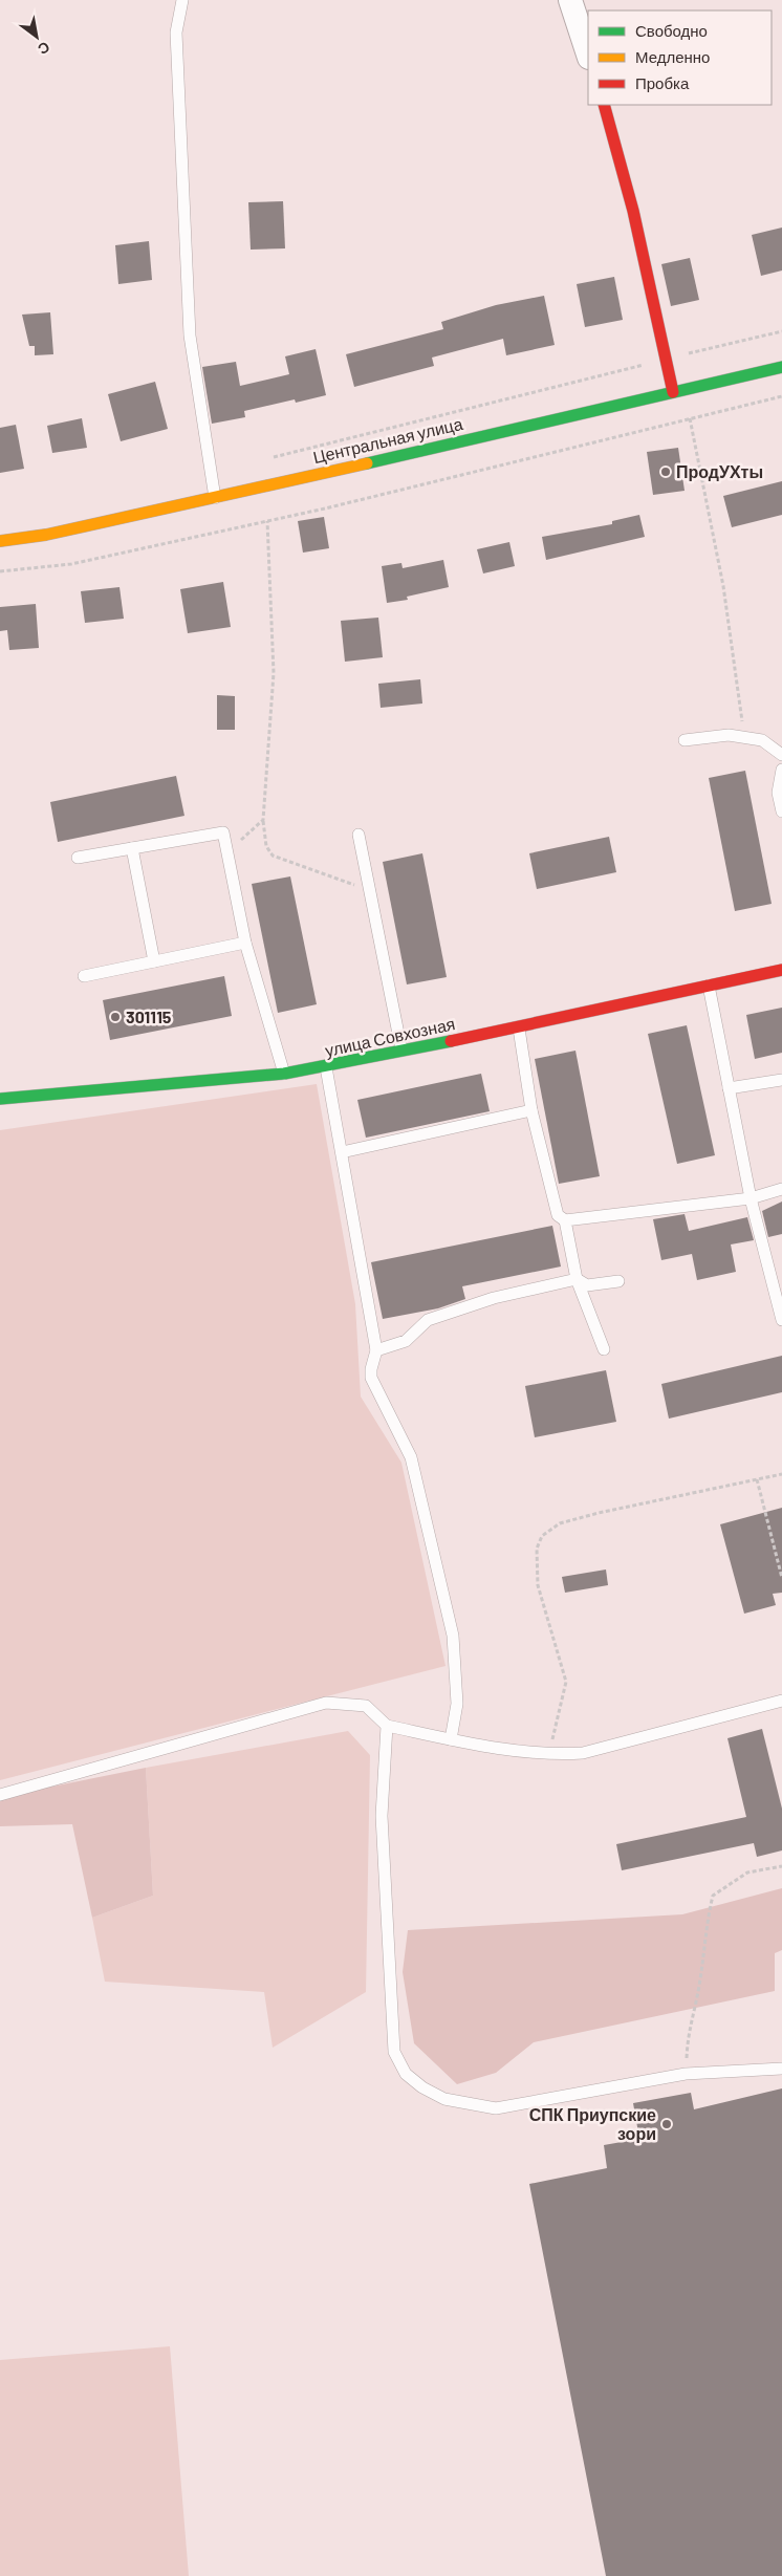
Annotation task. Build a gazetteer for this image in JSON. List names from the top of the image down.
{
  "streets": {
    "street": ["Центральная улица", "улица Совхозная"]
  },
  "places": ["ПродУХты", "301115", "СПК Приупские зори"],
  "legend": ["Свободно", "Медленно", "Пробка"],
  "north": "bottom right"
}
